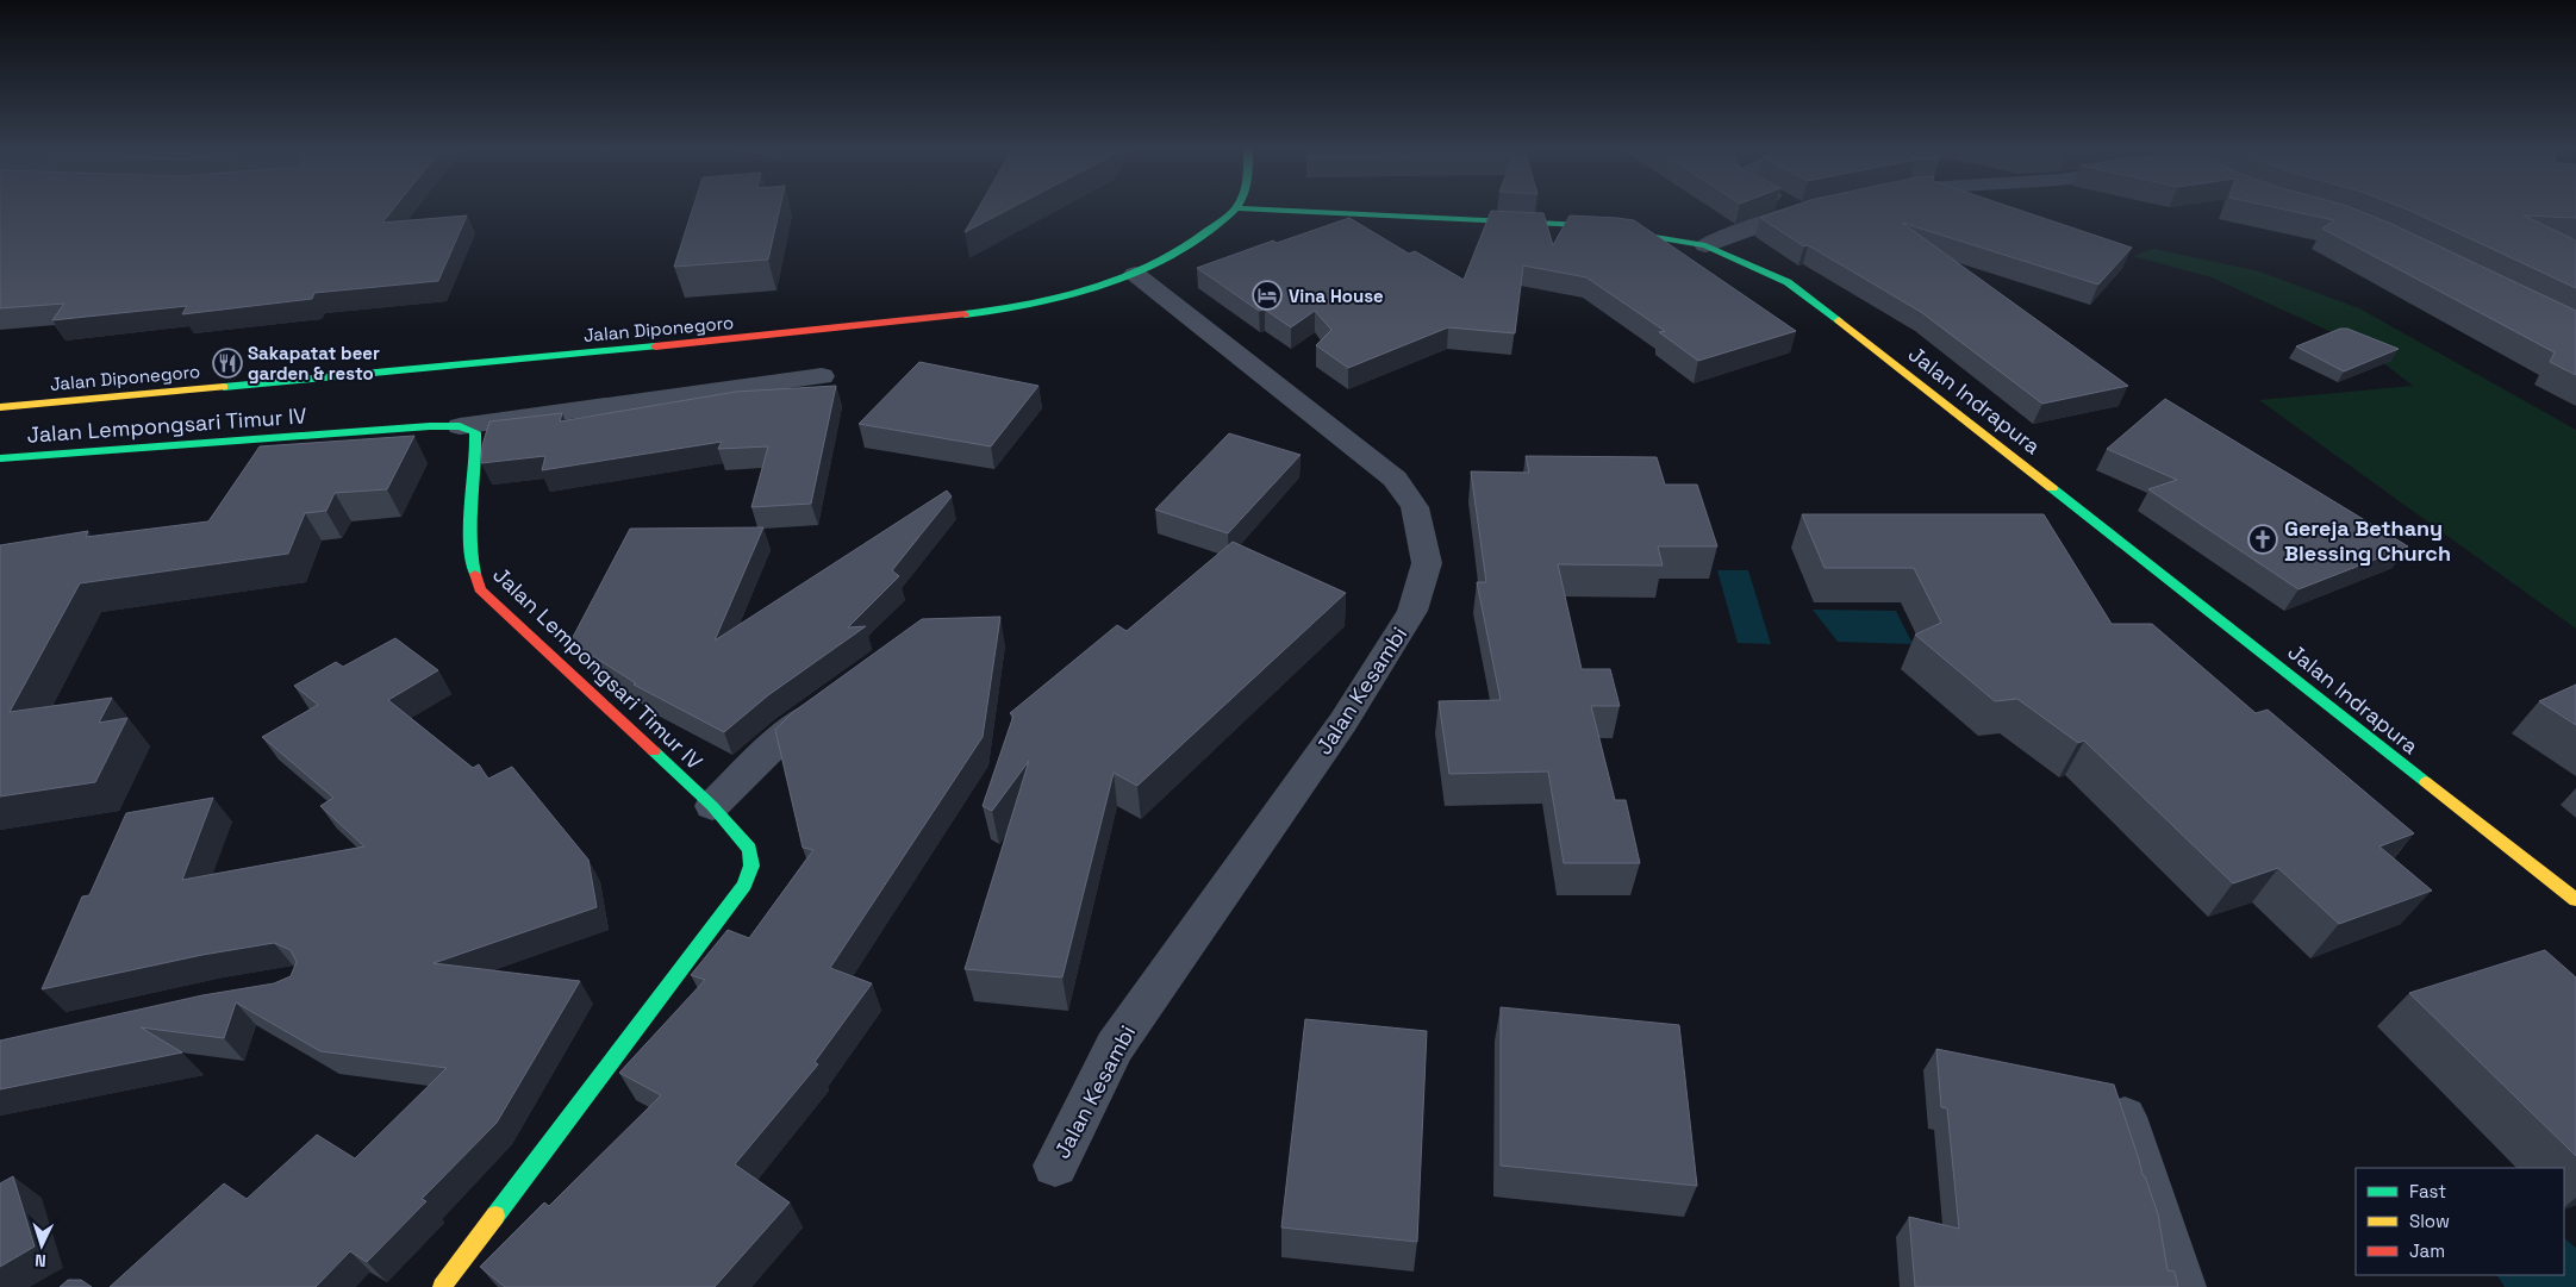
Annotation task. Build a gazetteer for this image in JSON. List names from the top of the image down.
{
  "streets": {
    "street": [
      "Jalan Diponegoro",
      "Jalan Indrapura",
      "Jalan Lempongsari Timur IV",
      "Jalan Kesambi"
    ]
  },
  "crossings": [
    ["Jalan Diponegoro", "Jalan Kesambi"]
  ],
  "places": {
    "hotel": ["Vina House"],
    "restaurant": ["Sakapatat beer garden & resto"],
    "church": ["Gereja Bethany Blessing Church"]
  },
  "legend": ["Fast", "Slow", "Jam"],
  "north": "bottom"
}
